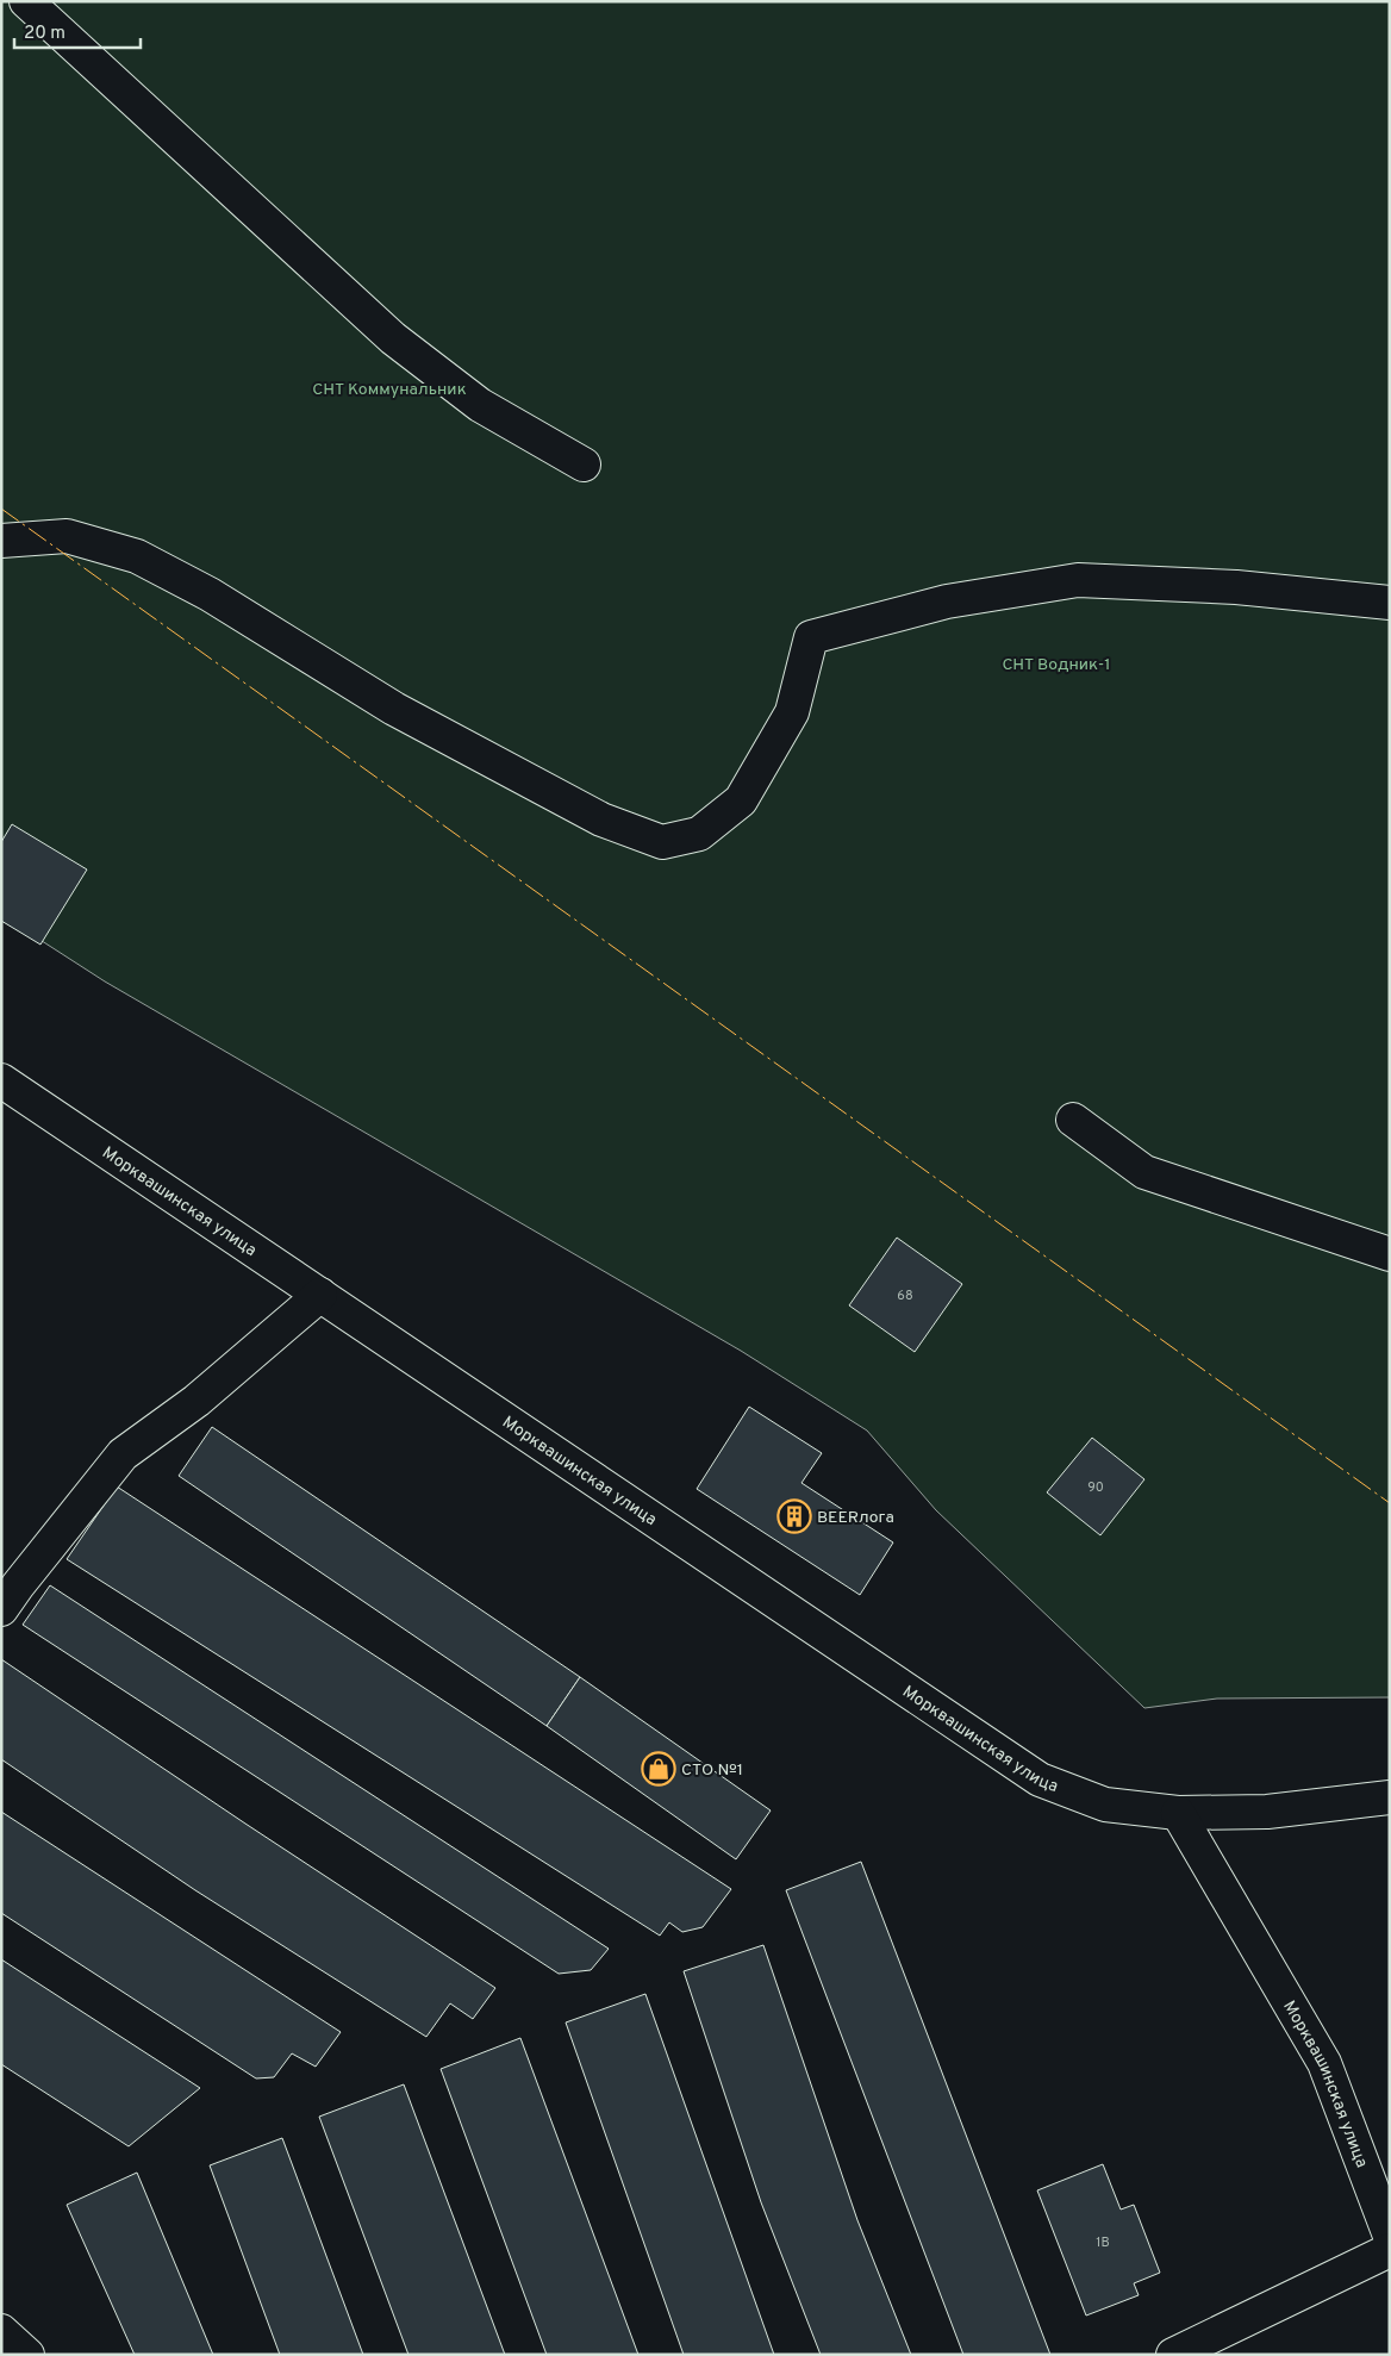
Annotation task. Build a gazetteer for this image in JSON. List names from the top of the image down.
{
  "streets": {
    "street": ["Морквашинская улица"]
  },
  "parks": ["СНТ Коммунальник", "СНТ Водник-1"],
  "places": {
    "building": ["BEERлога"],
    "shop": ["СТО №1"]
  },
  "house_numbers": ["68", "90", "1В"],
  "scale_bar": "20 m"
}
